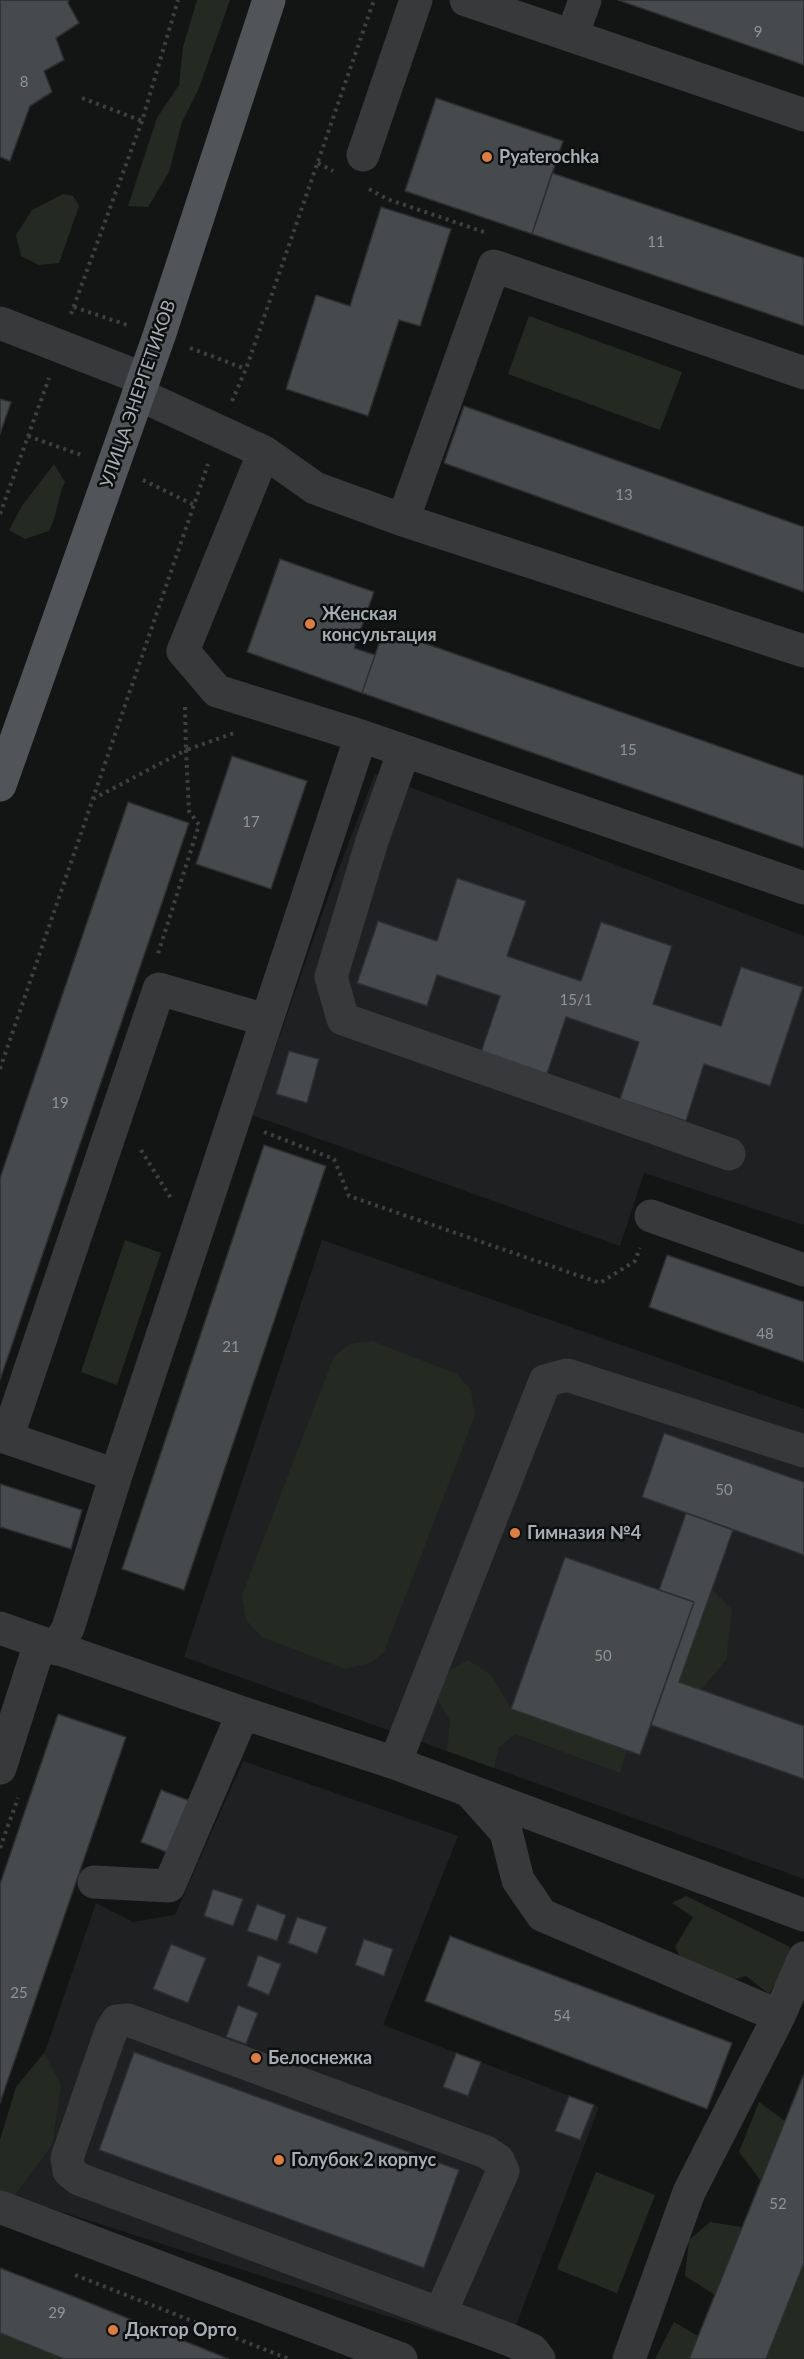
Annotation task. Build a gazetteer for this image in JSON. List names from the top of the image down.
{
  "streets": {
    "main road": ["УЛИЦА ЭНЕРГЕТИКОВ"]
  },
  "places": [
    "Pyaterochka",
    "Женская консультация",
    "Гимназия №4",
    "Белоснежка",
    "Голубок 2 корпус",
    "Доктор Орто"
  ],
  "house_numbers": [
    "9",
    "8",
    "11",
    "13",
    "15",
    "17",
    "15/1",
    "19",
    "48",
    "21",
    "50",
    "50",
    "25",
    "54",
    "52",
    "29"
  ]
}
